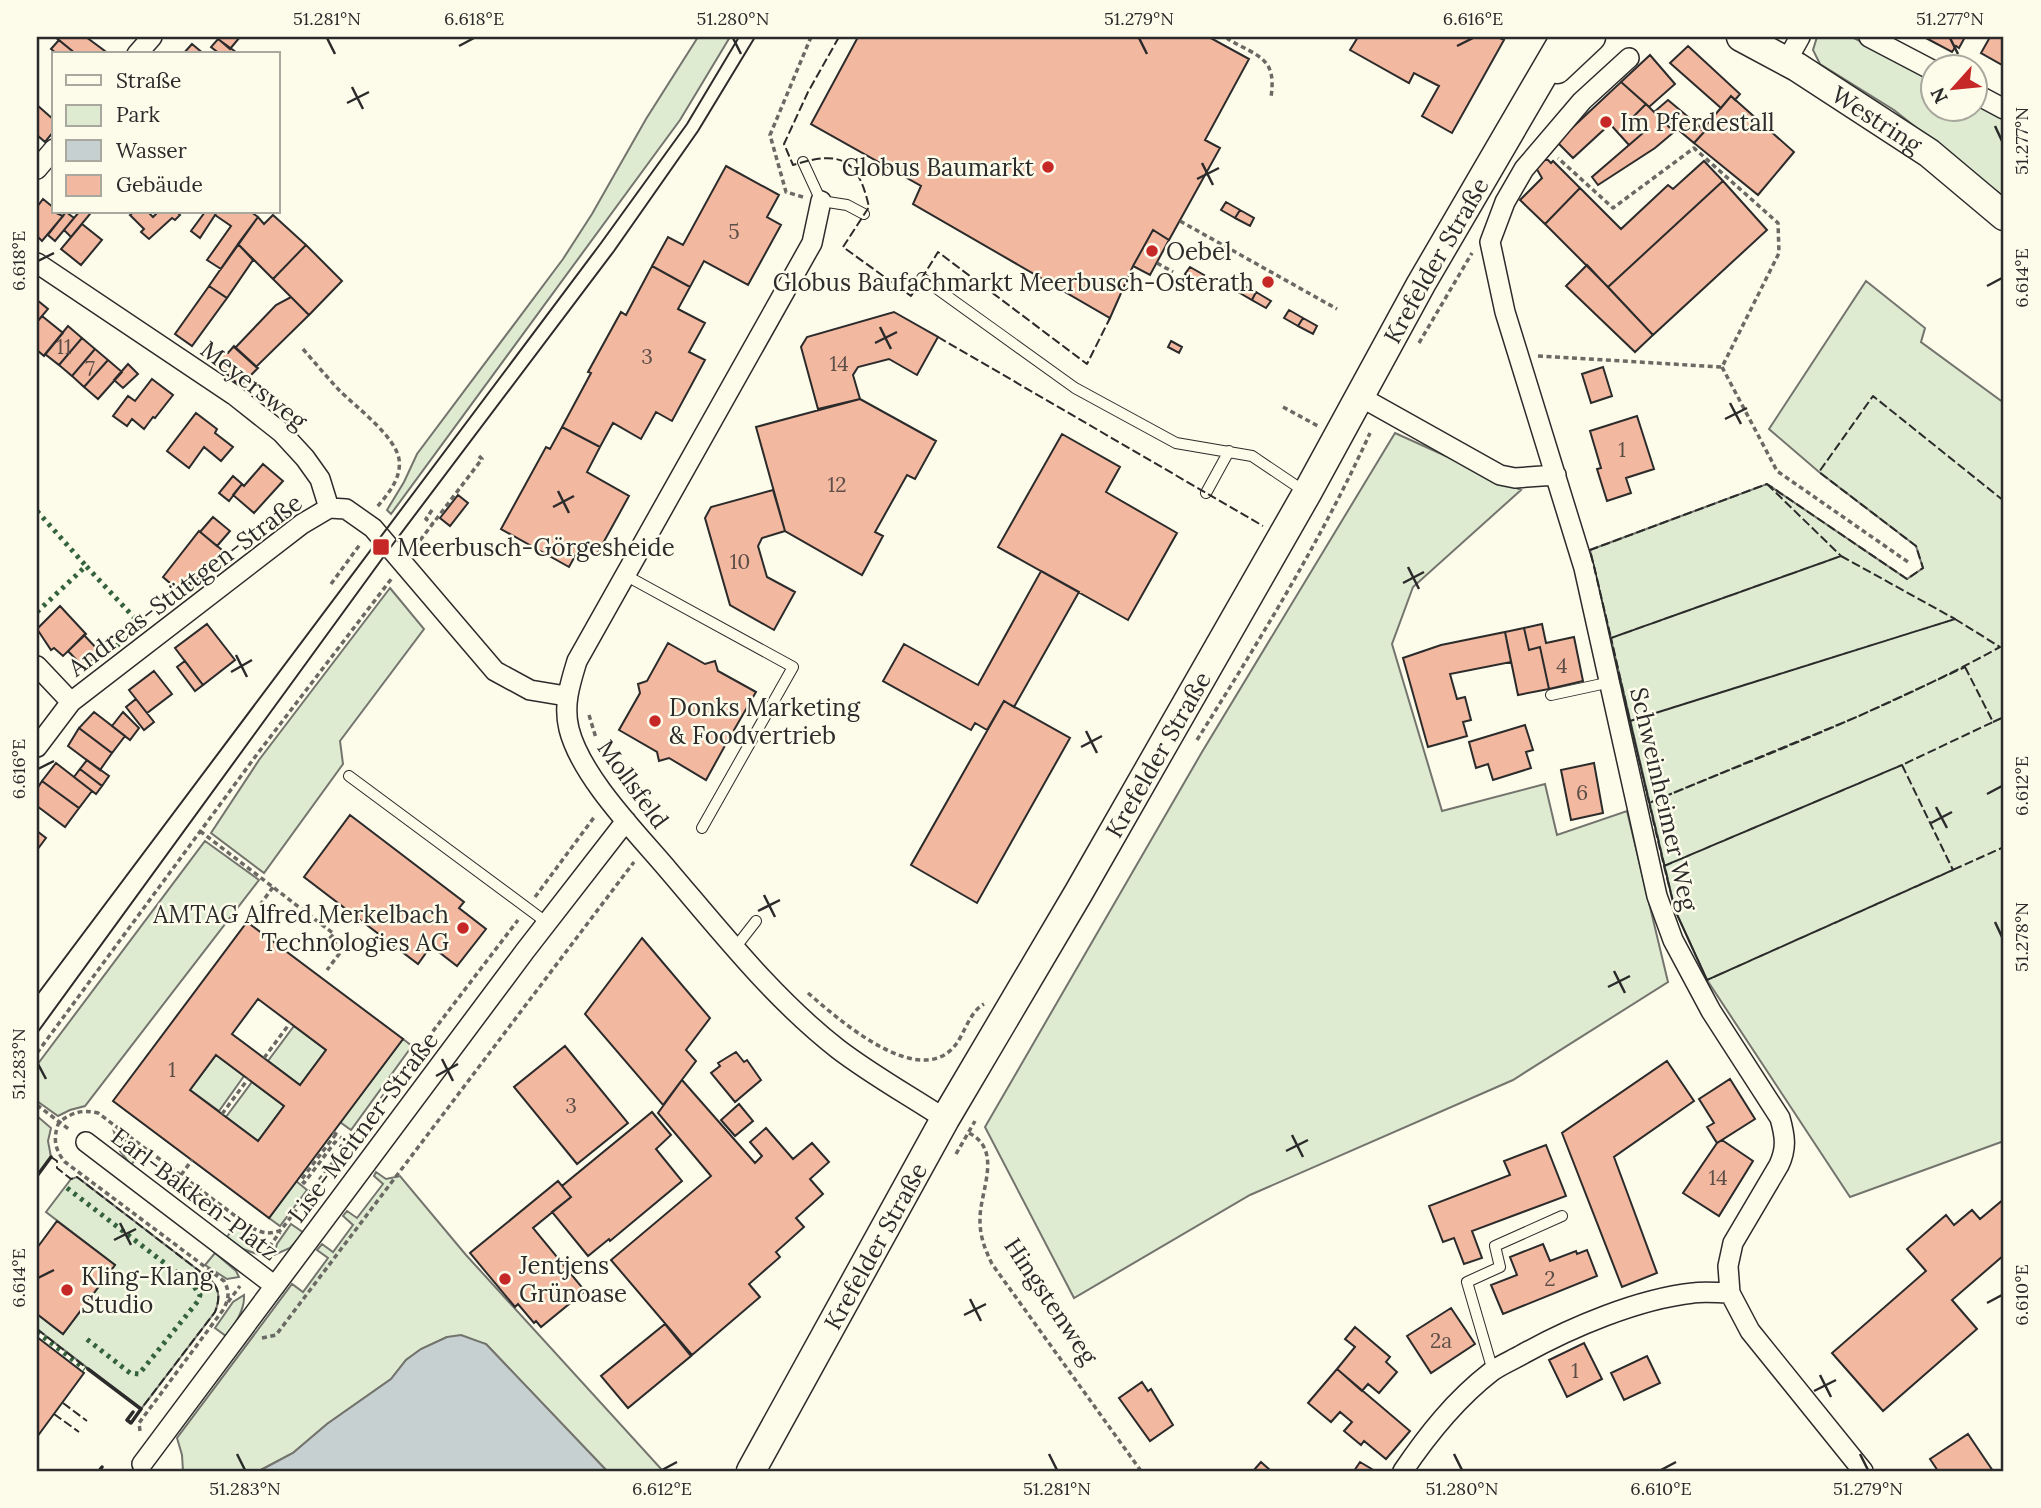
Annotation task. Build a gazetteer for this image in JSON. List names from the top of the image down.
{
  "streets": {
    "main road": ["Westring", "Krefelder Straße"],
    "street": [
      "Meyersweg",
      "Andreas-Stüttgen-Straße",
      "Mollsfeld",
      "Schweinheimer Weg",
      "Lise-Meitner-Straße",
      "Earl-Bakken-Platz"
    ],
    "path": ["Hingstenweg"]
  },
  "crossings": [
    ["Krefelder Straße", "Mollsfeld"],
    ["Krefelder Straße", "Hingstenweg"],
    ["Meyersweg", "Andreas-Stüttgen-Straße"],
    ["Mollsfeld", "Lise-Meitner-Straße"],
    ["Mollsfeld", "Hingstenweg"],
    ["Lise-Meitner-Straße", "Earl-Bakken-Platz"]
  ],
  "places": {
    "other": [
      "Im Pferdestall",
      "Globus Baumarkt",
      "Oebel",
      "Globus Baufachmarkt Meerbusch-Osterath",
      "Donks Marketing & Foodvertrieb",
      "AMTAG Alfred Merkelbach Technologies AG",
      "Jentjens Grünoase",
      "Kling-Klang Studio"
    ],
    "transit": ["Meerbusch-Görgesheide"]
  },
  "house_numbers": [
    "5",
    "11",
    "3",
    "14",
    "7",
    "1",
    "12",
    "10",
    "4",
    "6",
    "1",
    "3",
    "14",
    "2",
    "2a",
    "1"
  ],
  "legend": [
    "Straße",
    "Park",
    "Wasser",
    "Gebäude"
  ],
  "north": "bottom left",
  "coordinates": [
    "51.281°N",
    "6.618°E",
    "51.280°N",
    "51.279°N",
    "6.616°E",
    "51.277°N",
    "6.614°E",
    "6.612°E",
    "51.278°N",
    "51.283°N",
    "6.610°E"
  ]
}
